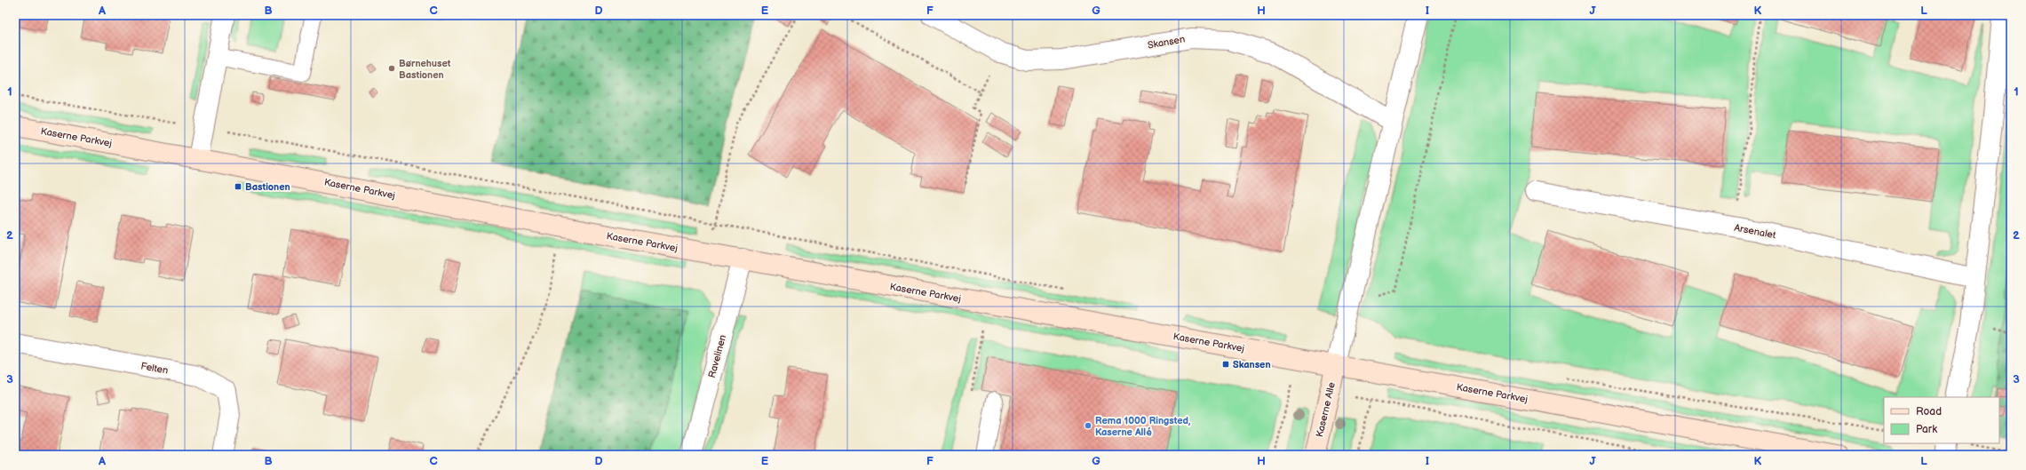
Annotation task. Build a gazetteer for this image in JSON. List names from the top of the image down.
{
  "streets": {
    "street": [
      "Skansen",
      "Kaserne Parkvej",
      "Arsenalet",
      "Ravelinen",
      "Felten",
      "Kaserne Alle"
    ]
  },
  "crossings": [
    ["Kaserne Parkvej", "Ravelinen"],
    ["Kaserne Parkvej", "Kaserne Alle"]
  ],
  "places": {
    "other": ["Børnehuset Bastionen", "Rema 1000 Ringsted, Kaserne Allé"],
    "transit": ["Bastionen", "Skansen"]
  },
  "legend": ["Road", "Park"],
  "grid": {
    "columns": [
      "A",
      "B",
      "C",
      "D",
      "E",
      "F",
      "G",
      "H",
      "I",
      "J",
      "K",
      "L"
    ],
    "rows": ["1", "2", "3"]
  }
}
